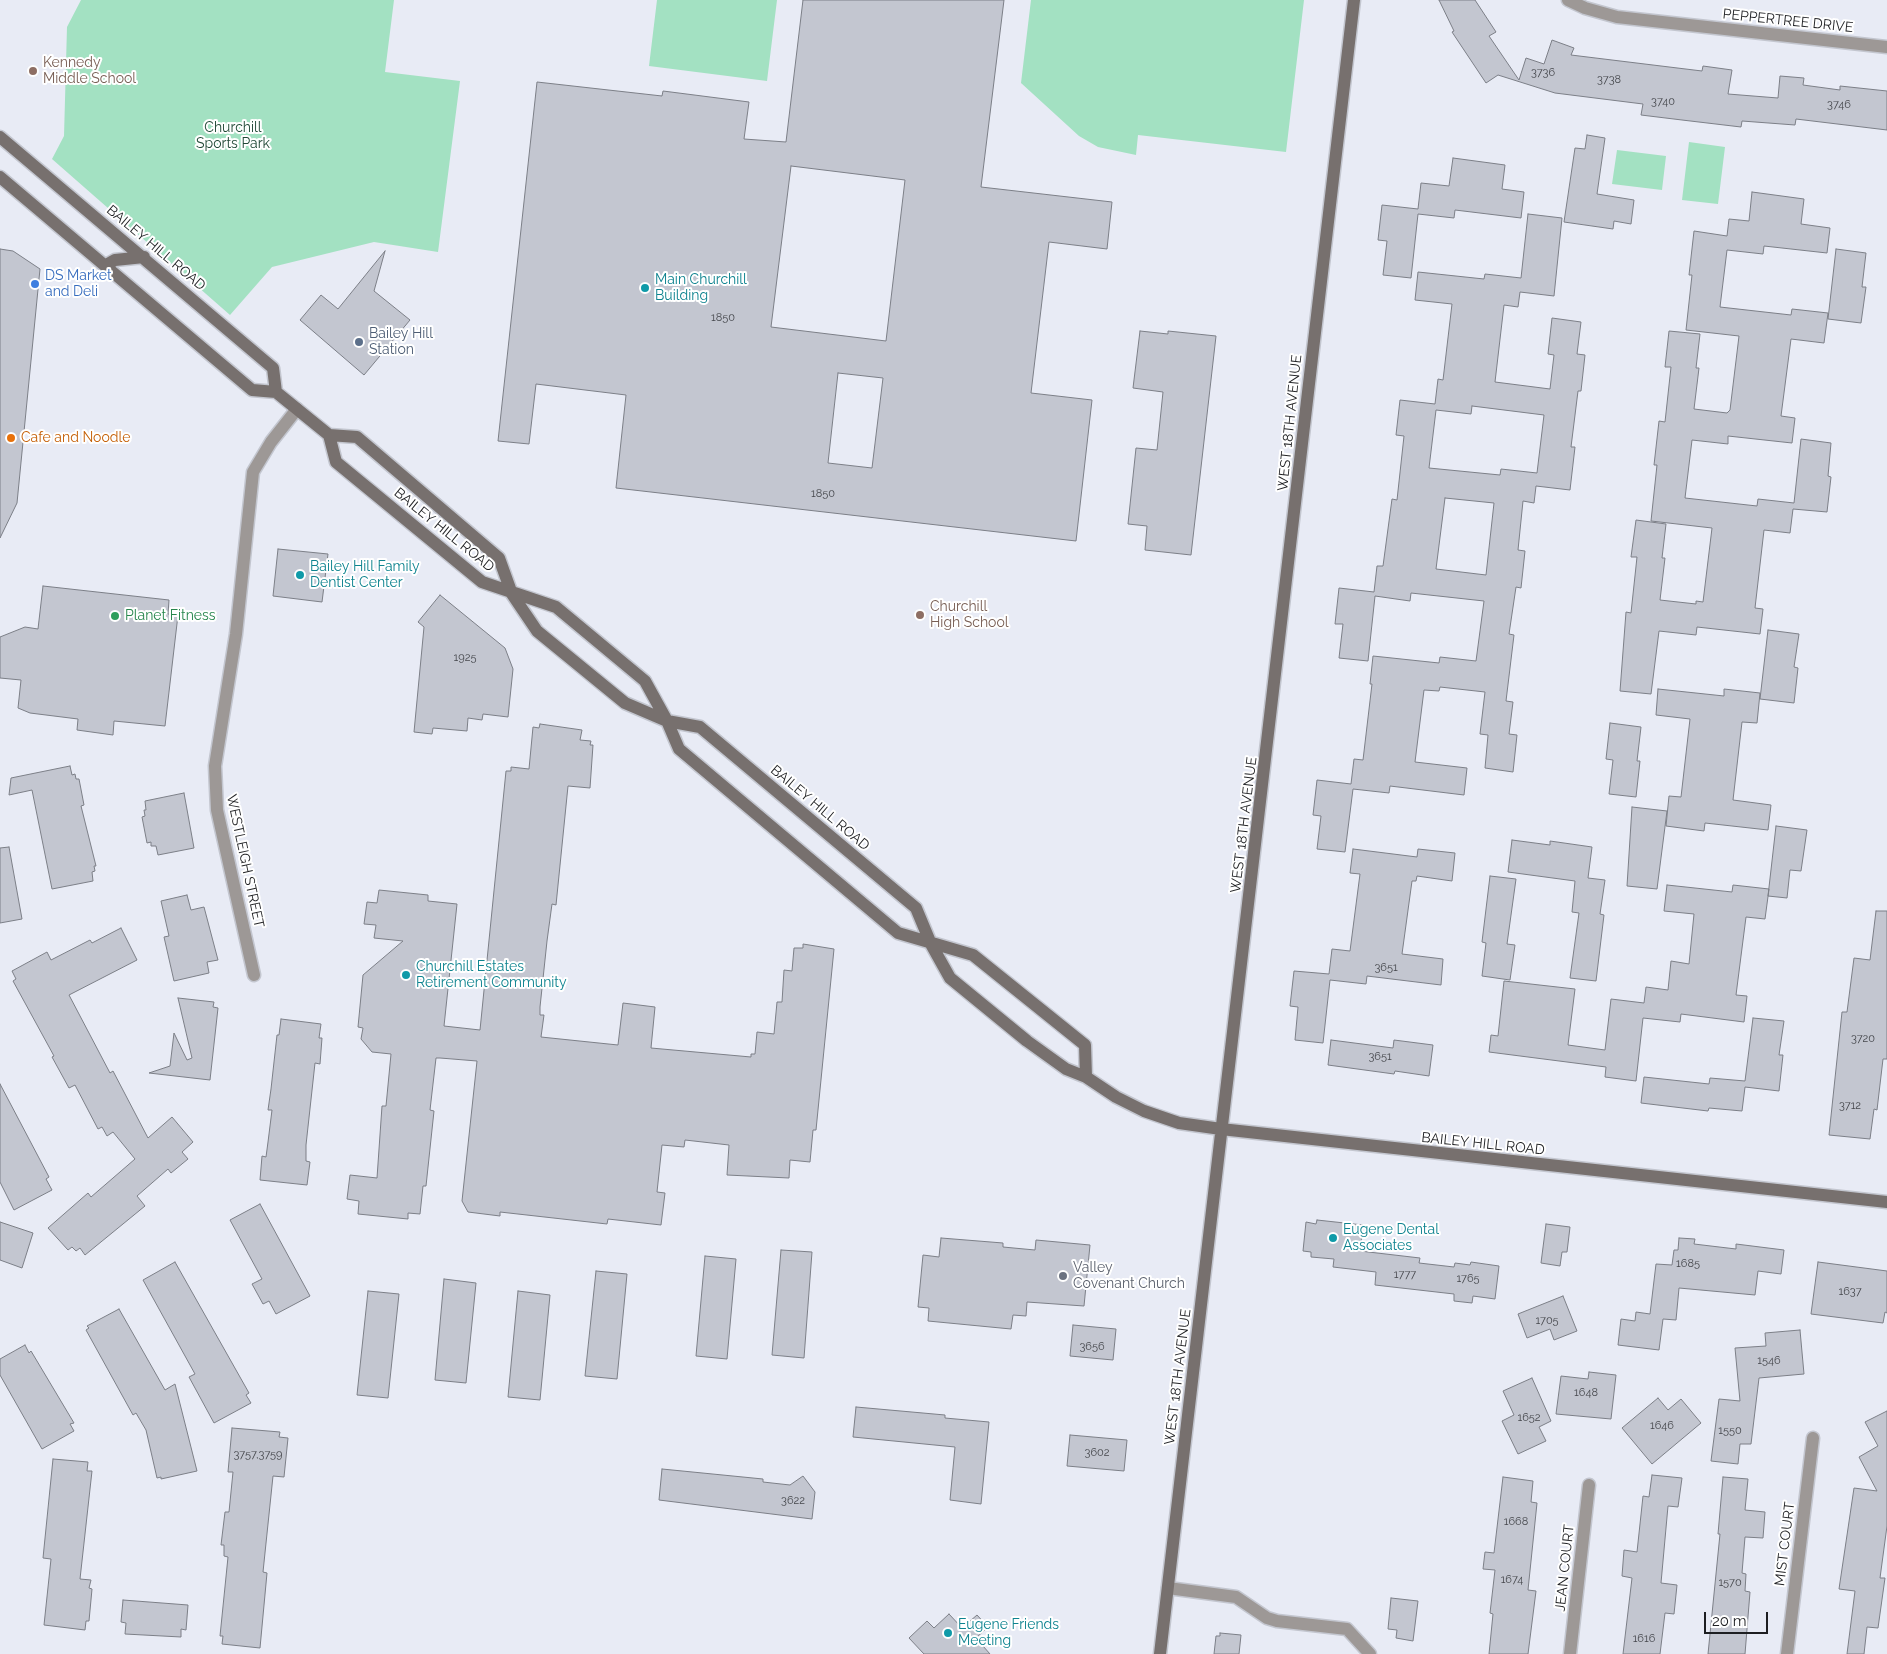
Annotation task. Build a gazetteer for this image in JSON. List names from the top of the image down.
{
  "streets": {
    "main road": ["BAILEY HILL ROAD", "WEST 18TH AVENUE"],
    "street": [
      "PEPPERTREE DRIVE",
      "WESTLEIGH STREET",
      "MIST COURT",
      "JEAN COURT"
    ]
  },
  "crossings": [
    ["BAILEY HILL ROAD", "WEST 18TH AVENUE"]
  ],
  "parks": ["Churchill Sports Park"],
  "places": [
    "Kennedy Middle School",
    "DS Market and Deli",
    "Main Churchill Building",
    "Bailey Hill Station",
    "Cafe and Noodle",
    "Bailey Hill Family Dentist Center",
    "Churchill High School",
    "Planet Fitness",
    "Churchill Estates Retirement Community",
    "Eugene Dental Associates",
    "Valley Covenant Church",
    "Eugene Friends Meeting"
  ],
  "house_numbers": [
    "3736",
    "3738",
    "3740",
    "3746",
    "1850",
    "1850",
    "1925",
    "3651",
    "3720",
    "3651",
    "3712",
    "1685",
    "1777",
    "1765",
    "1637",
    "1705",
    "3656",
    "1546",
    "1648",
    "1652",
    "1646",
    "1550",
    "3602",
    "3757,3759",
    "3622",
    "1668",
    "1674",
    "1570",
    "1616"
  ],
  "scale_bar": "20 m"
}
